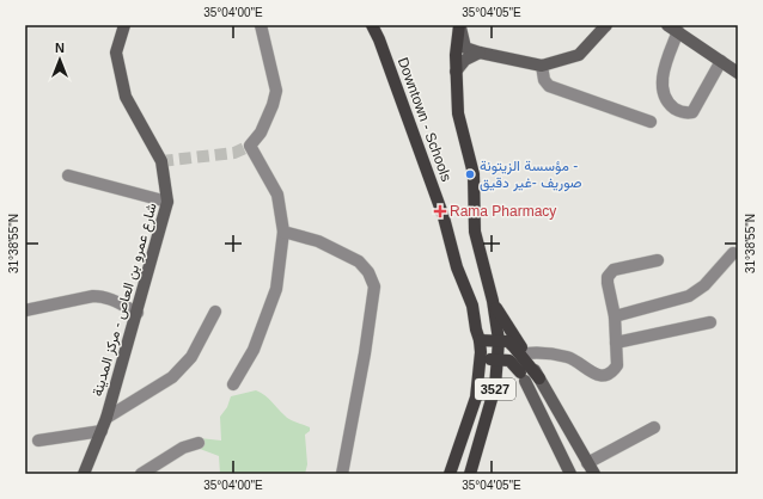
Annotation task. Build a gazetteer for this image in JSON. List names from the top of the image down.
{
  "streets": {
    "main road": ["Downtown - Schools", "شارع عمرو بن العاص - مركز المدينة", "3527"]
  },
  "crossings": [
    ["Downtown - Schools", "3527"]
  ],
  "places": {
    "other": ["مؤسسة الزيتونة - صوريف -غير دقيق"],
    "health": ["Rama Pharmacy"]
  },
  "north": "top",
  "coordinates": ["35°04'00\"E", "35°04'05\"E", "31°38'55\"N"]
}
